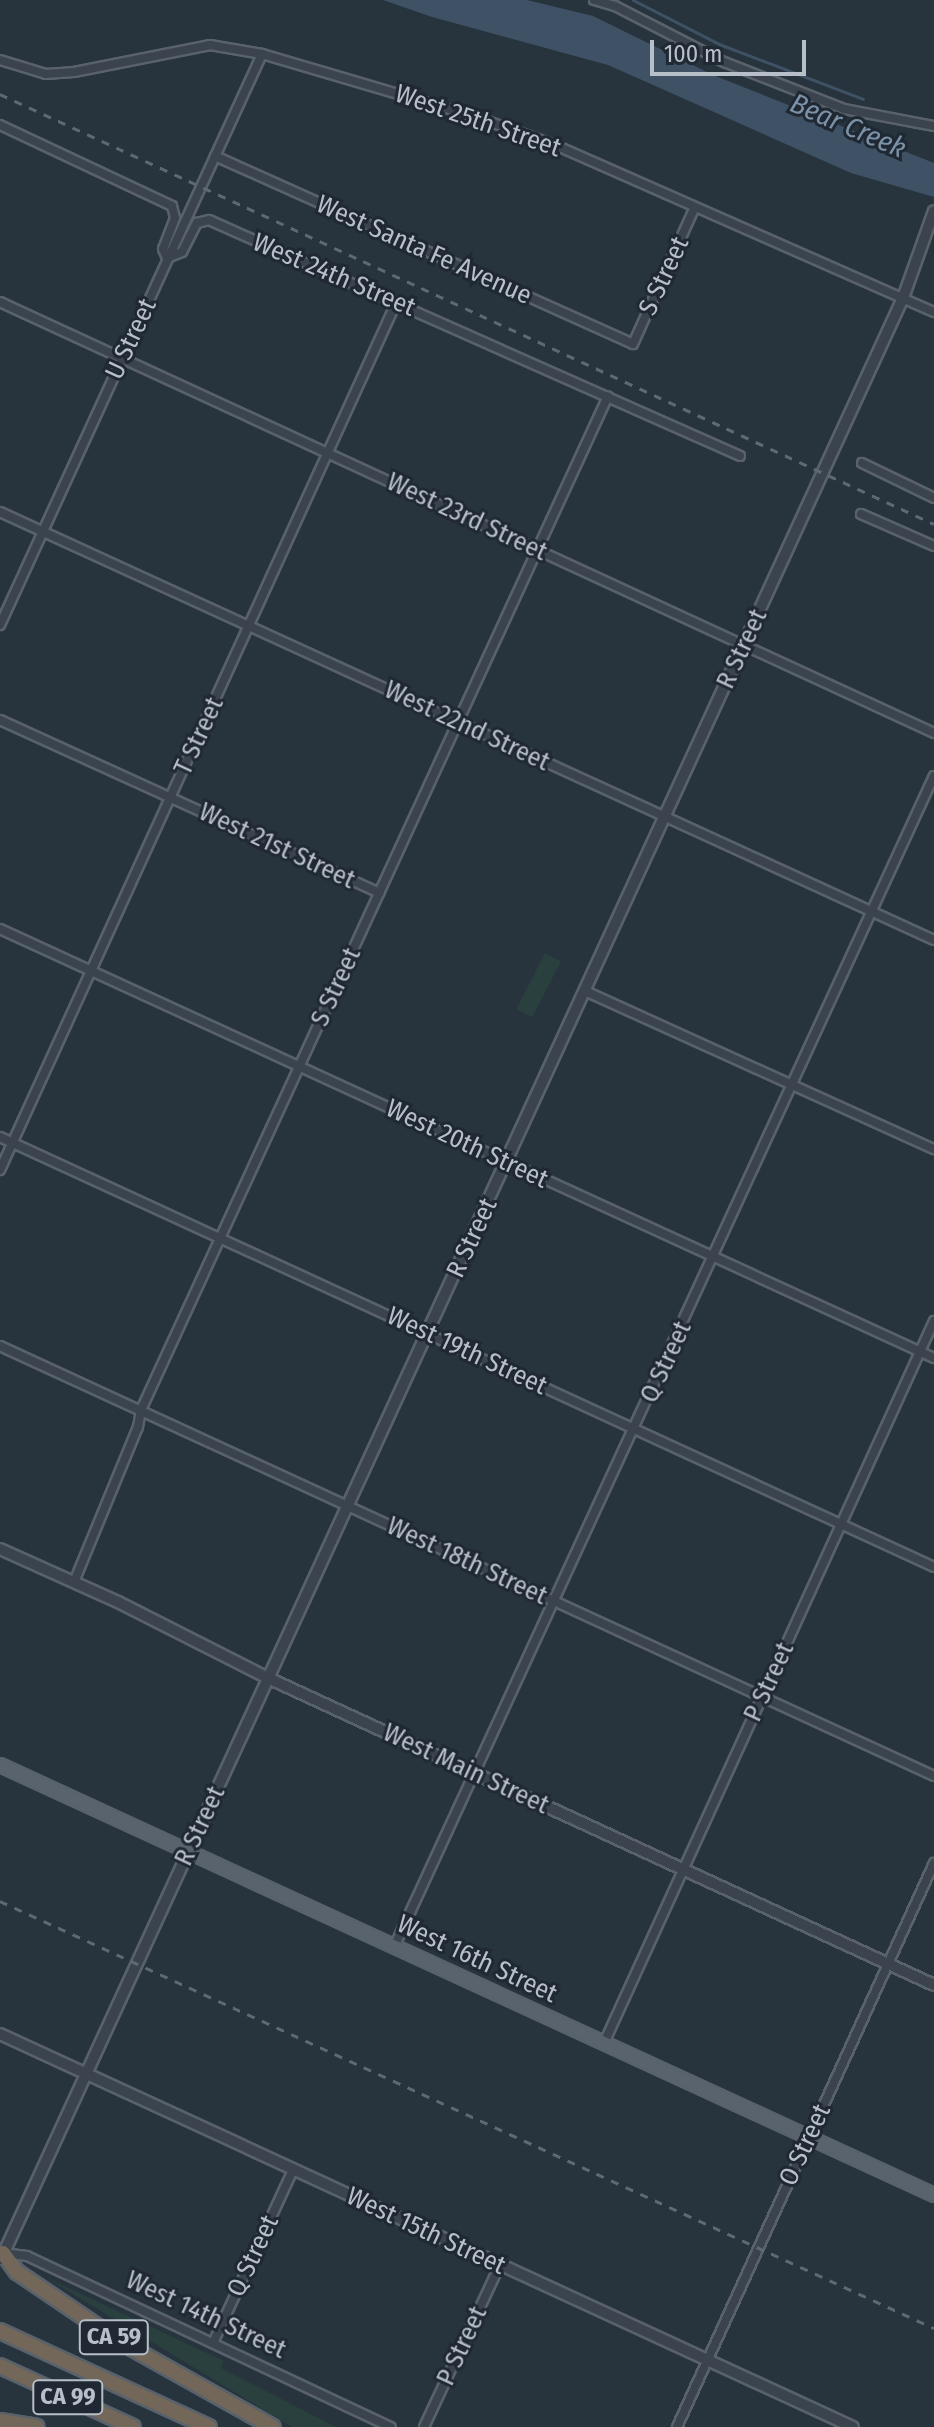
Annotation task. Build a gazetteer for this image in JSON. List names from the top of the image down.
{
  "streets": {
    "highway": ["CA 59", "CA 99"],
    "main road": ["West 16th Street"],
    "street": [
      "West 25th Street",
      "West Santa Fe Avenue",
      "West 24th Street",
      "S Street",
      "U Street",
      "West 23rd Street",
      "R Street",
      "West 22nd Street",
      "T Street",
      "West 21st Street",
      "West 20th Street",
      "West 19th Street",
      "Q Street",
      "West 18th Street",
      "P Street",
      "West Main Street",
      "O Street",
      "West 15th Street",
      "West 14th Street"
    ]
  },
  "crossings": [
    ["West 25th Street", "S Street"],
    ["West 25th Street", "U Street"],
    ["West 25th Street", "R Street"],
    ["West Santa Fe Avenue", "S Street"],
    ["West Santa Fe Avenue", "U Street"],
    ["West 24th Street", "S Street"],
    ["West 24th Street", "U Street"],
    ["West 24th Street", "T Street"],
    ["S Street", "West 23rd Street"],
    ["S Street", "West 22nd Street"],
    ["S Street", "West 21st Street"],
    ["S Street", "West 20th Street"],
    ["S Street", "West 19th Street"],
    ["S Street", "West 18th Street"],
    ["S Street", "West Main Street"],
    ["U Street", "West 23rd Street"],
    ["U Street", "West 22nd Street"],
    ["West 23rd Street", "R Street"],
    ["West 23rd Street", "T Street"],
    ["R Street", "West 22nd Street"],
    ["R Street", "West 20th Street"],
    ["R Street", "West 19th Street"],
    ["R Street", "West 18th Street"],
    ["R Street", "West Main Street"],
    ["R Street", "West 16th Street"],
    ["R Street", "West 15th Street"],
    ["R Street", "West 14th Street"],
    ["R Street", "CA 59"],
    ["West 22nd Street", "T Street"],
    ["West 22nd Street", "Q Street"],
    ["T Street", "West 21st Street"],
    ["T Street", "West 20th Street"],
    ["T Street", "West 19th Street"],
    ["West 20th Street", "Q Street"],
    ["West 20th Street", "P Street"],
    ["West 19th Street", "Q Street"],
    ["West 19th Street", "P Street"],
    ["Q Street", "West 18th Street"],
    ["Q Street", "West Main Street"],
    ["Q Street", "West 16th Street"],
    ["Q Street", "West 15th Street"],
    ["Q Street", "West 14th Street"],
    ["West 18th Street", "P Street"],
    ["P Street", "West Main Street"],
    ["P Street", "West 16th Street"],
    ["P Street", "West 15th Street"],
    ["West Main Street", "O Street"],
    ["West 16th Street", "O Street"],
    ["O Street", "West 15th Street"],
    ["West 14th Street", "CA 59"]
  ],
  "water": ["Bear Creek"],
  "scale_bar": "100 m"
}
